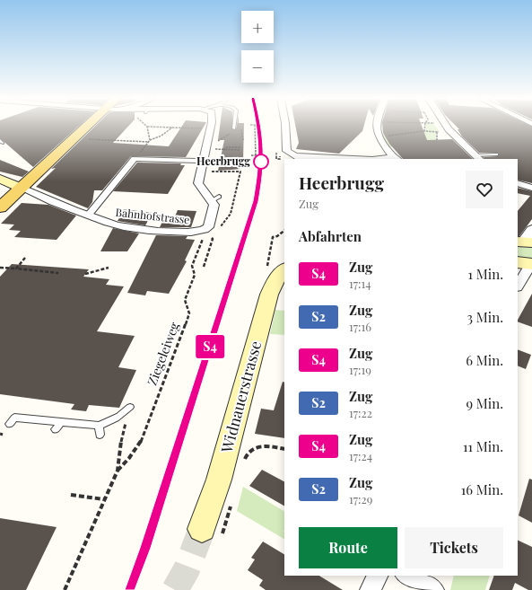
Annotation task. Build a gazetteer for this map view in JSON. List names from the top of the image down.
{
  "streets": {
    "main road": ["Widnauerstrasse"],
    "street": ["Bahnhofstrasse"],
    "path": ["Ziegeleiweg"]
  },
  "places": ["Heerbrugg"],
  "page": {
    "on_map": "S4",
    "map_buttons": ["+", "−"],
    "heading": [
      ["Heerbrugg", "Zug"],
      "Abfahrten"
    ],
    "list": [
      {
        "mark": "S4",
        "name": "Zug",
        "note": "17:14",
        "value": "1 Min."
      },
      {
        "mark": "S2",
        "name": "Zug",
        "note": "17:16",
        "value": "3 Min."
      },
      {
        "mark": "S4",
        "name": "Zug",
        "note": "17:19",
        "value": "6 Min."
      },
      {
        "mark": "S2",
        "name": "Zug",
        "note": "17:22",
        "value": "9 Min."
      },
      {
        "mark": "S4",
        "name": "Zug",
        "note": "17:24",
        "value": "11 Min."
      },
      {
        "mark": "S2",
        "name": "Zug",
        "note": "17:29",
        "value": "16 Min."
      }
    ],
    "buttons": ["Route", "Tickets"]
  }
}
